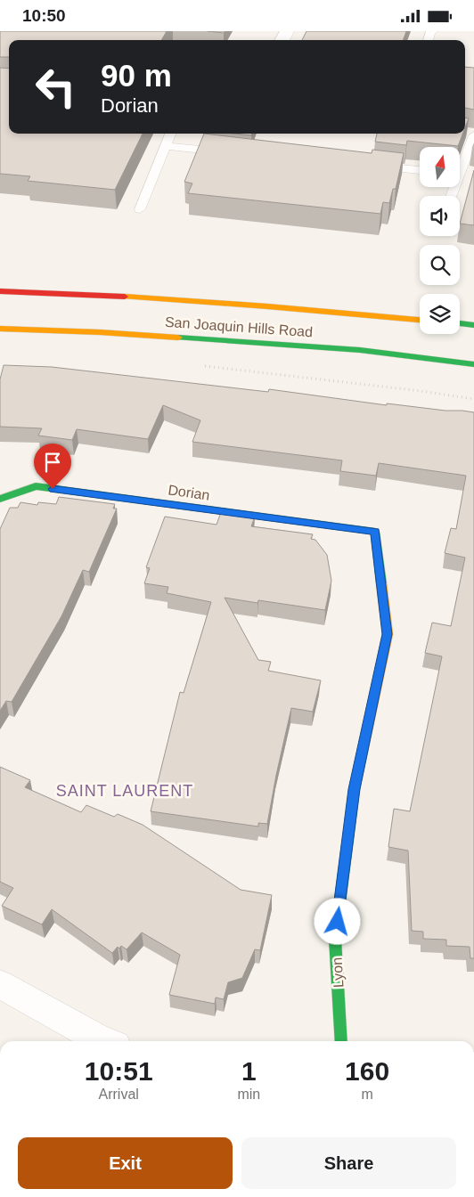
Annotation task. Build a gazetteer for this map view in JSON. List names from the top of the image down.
{
  "streets": {
    "main road": ["San Joaquin Hills Road", "Dorian", "Lyon"]
  },
  "crossings": [
    ["Dorian", "Lyon"]
  ],
  "districts": ["SAINT LAURENT"],
  "north": "top",
  "page": {
    "status": "10:50",
    "turn": ["90 m", "Dorian"],
    "eta": [
      "10:51",
      "Arrival",
      "1",
      "min",
      "160",
      "m"
    ],
    "buttons": ["Exit", "Share"]
  }
}
